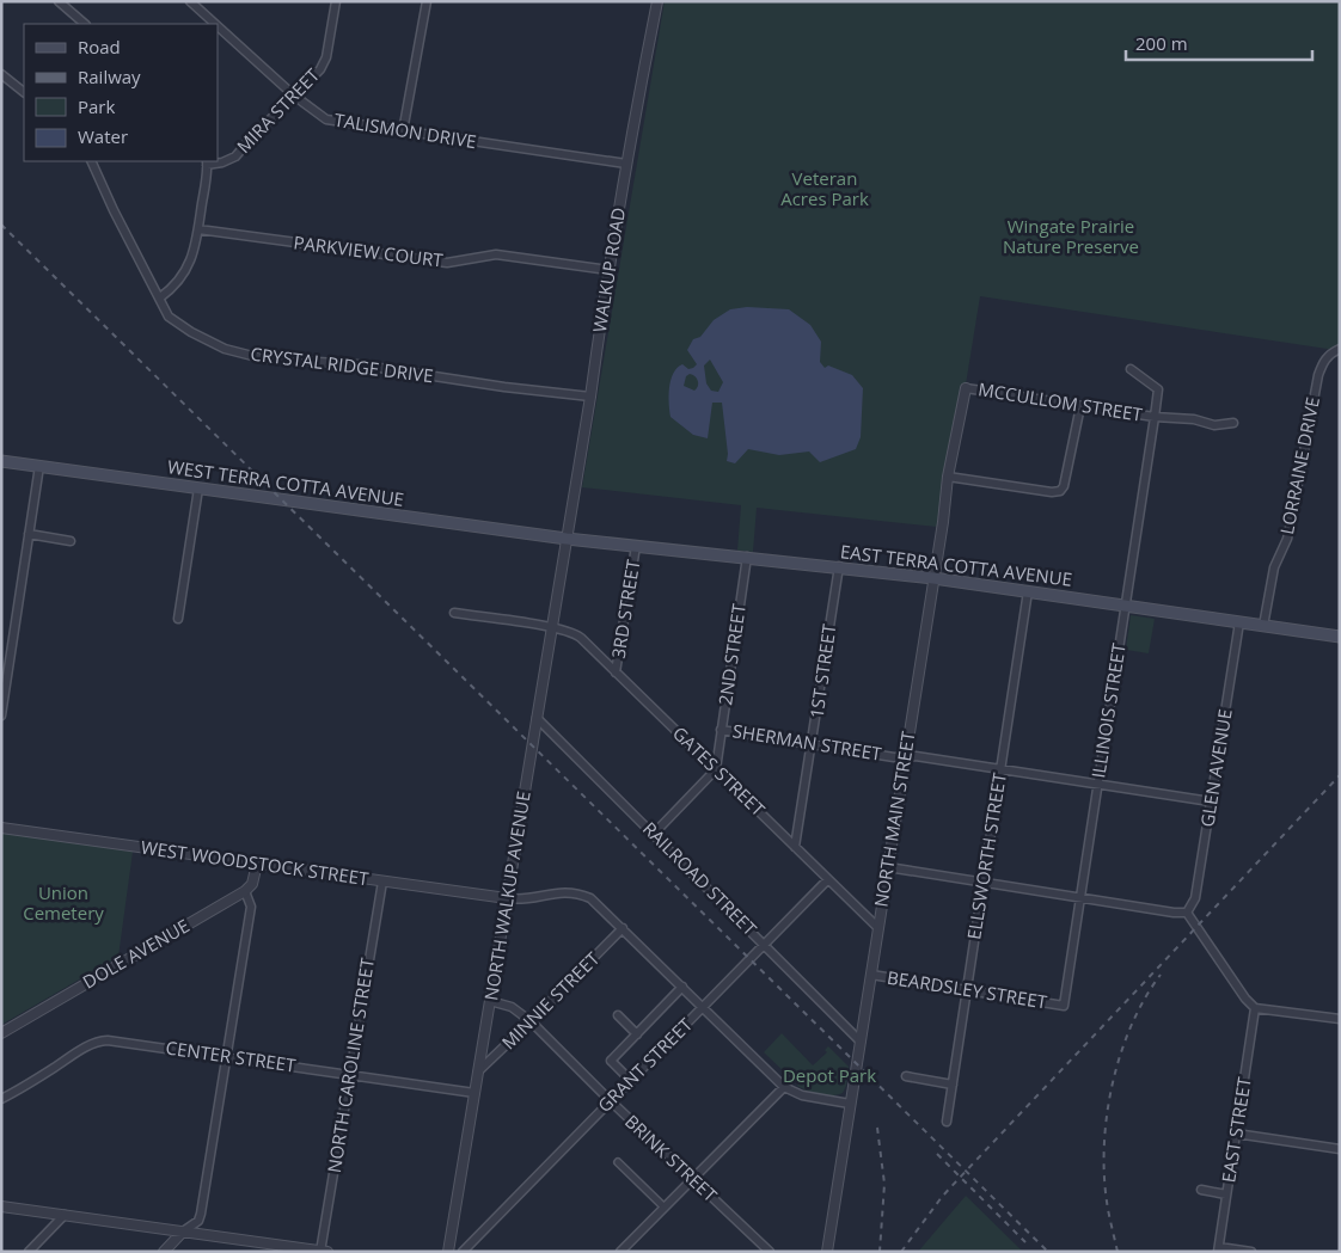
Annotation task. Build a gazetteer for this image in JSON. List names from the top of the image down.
{
  "streets": {
    "main road": ["WEST TERRA COTTA AVENUE", "EAST TERRA COTTA AVENUE"],
    "street": [
      "MIRA STREET",
      "TALISMON DRIVE",
      "PARKVIEW COURT",
      "WALKUP ROAD",
      "CRYSTAL RIDGE DRIVE",
      "MCCULLOM STREET",
      "LORRAINE DRIVE",
      "3RD STREET",
      "2ND STREET",
      "1ST STREET",
      "ILLINOIS STREET",
      "SHERMAN STREET",
      "GLEN AVENUE",
      "GATES STREET",
      "NORTH MAIN STREET",
      "ELLSWORTH STREET",
      "WEST WOODSTOCK STREET",
      "RAILROAD STREET",
      "NORTH WALKUP AVENUE",
      "DOLE AVENUE",
      "BEARDSLEY STREET",
      "MINNIE STREET",
      "CENTER STREET",
      "NORTH CAROLINE STREET",
      "GRANT STREET",
      "EAST STREET",
      "BRINK STREET"
    ]
  },
  "crossings": [
    ["MIRA STREET", "TALISMON DRIVE"],
    ["TALISMON DRIVE", "WALKUP ROAD"],
    ["PARKVIEW COURT", "WALKUP ROAD"],
    ["WALKUP ROAD", "CRYSTAL RIDGE DRIVE"],
    ["WALKUP ROAD", "WEST TERRA COTTA AVENUE"],
    ["WALKUP ROAD", "EAST TERRA COTTA AVENUE"],
    ["WALKUP ROAD", "NORTH WALKUP AVENUE"],
    ["MCCULLOM STREET", "ILLINOIS STREET"],
    ["MCCULLOM STREET", "NORTH MAIN STREET"],
    ["LORRAINE DRIVE", "EAST TERRA COTTA AVENUE"],
    ["WEST TERRA COTTA AVENUE", "EAST TERRA COTTA AVENUE"],
    ["WEST TERRA COTTA AVENUE", "NORTH WALKUP AVENUE"],
    ["EAST TERRA COTTA AVENUE", "3RD STREET"],
    ["EAST TERRA COTTA AVENUE", "2ND STREET"],
    ["EAST TERRA COTTA AVENUE", "1ST STREET"],
    ["EAST TERRA COTTA AVENUE", "ILLINOIS STREET"],
    ["EAST TERRA COTTA AVENUE", "GLEN AVENUE"],
    ["EAST TERRA COTTA AVENUE", "NORTH MAIN STREET"],
    ["EAST TERRA COTTA AVENUE", "ELLSWORTH STREET"],
    ["EAST TERRA COTTA AVENUE", "NORTH WALKUP AVENUE"],
    ["3RD STREET", "GATES STREET"],
    ["2ND STREET", "SHERMAN STREET"],
    ["2ND STREET", "GATES STREET"],
    ["1ST STREET", "SHERMAN STREET"],
    ["1ST STREET", "GATES STREET"],
    ["ILLINOIS STREET", "SHERMAN STREET"],
    ["ILLINOIS STREET", "BEARDSLEY STREET"],
    ["SHERMAN STREET", "GLEN AVENUE"],
    ["SHERMAN STREET", "NORTH MAIN STREET"],
    ["SHERMAN STREET", "ELLSWORTH STREET"],
    ["GATES STREET", "NORTH MAIN STREET"],
    ["GATES STREET", "NORTH WALKUP AVENUE"],
    ["GATES STREET", "GRANT STREET"],
    ["NORTH MAIN STREET", "RAILROAD STREET"],
    ["NORTH MAIN STREET", "BEARDSLEY STREET"],
    ["ELLSWORTH STREET", "BEARDSLEY STREET"],
    ["WEST WOODSTOCK STREET", "NORTH WALKUP AVENUE"],
    ["WEST WOODSTOCK STREET", "NORTH CAROLINE STREET"],
    ["RAILROAD STREET", "NORTH WALKUP AVENUE"],
    ["RAILROAD STREET", "GRANT STREET"],
    ["NORTH WALKUP AVENUE", "MINNIE STREET"],
    ["NORTH WALKUP AVENUE", "CENTER STREET"],
    ["NORTH WALKUP AVENUE", "BRINK STREET"],
    ["MINNIE STREET", "BRINK STREET"],
    ["CENTER STREET", "NORTH CAROLINE STREET"],
    ["GRANT STREET", "BRINK STREET"]
  ],
  "parks": [
    "Veteran Acres Park",
    "Wingate Prairie Nature Preserve",
    "Union Cemetery",
    "Depot Park"
  ],
  "legend": [
    "Road",
    "Railway",
    "Park",
    "Water"
  ],
  "scale_bar": "200 m"
}
